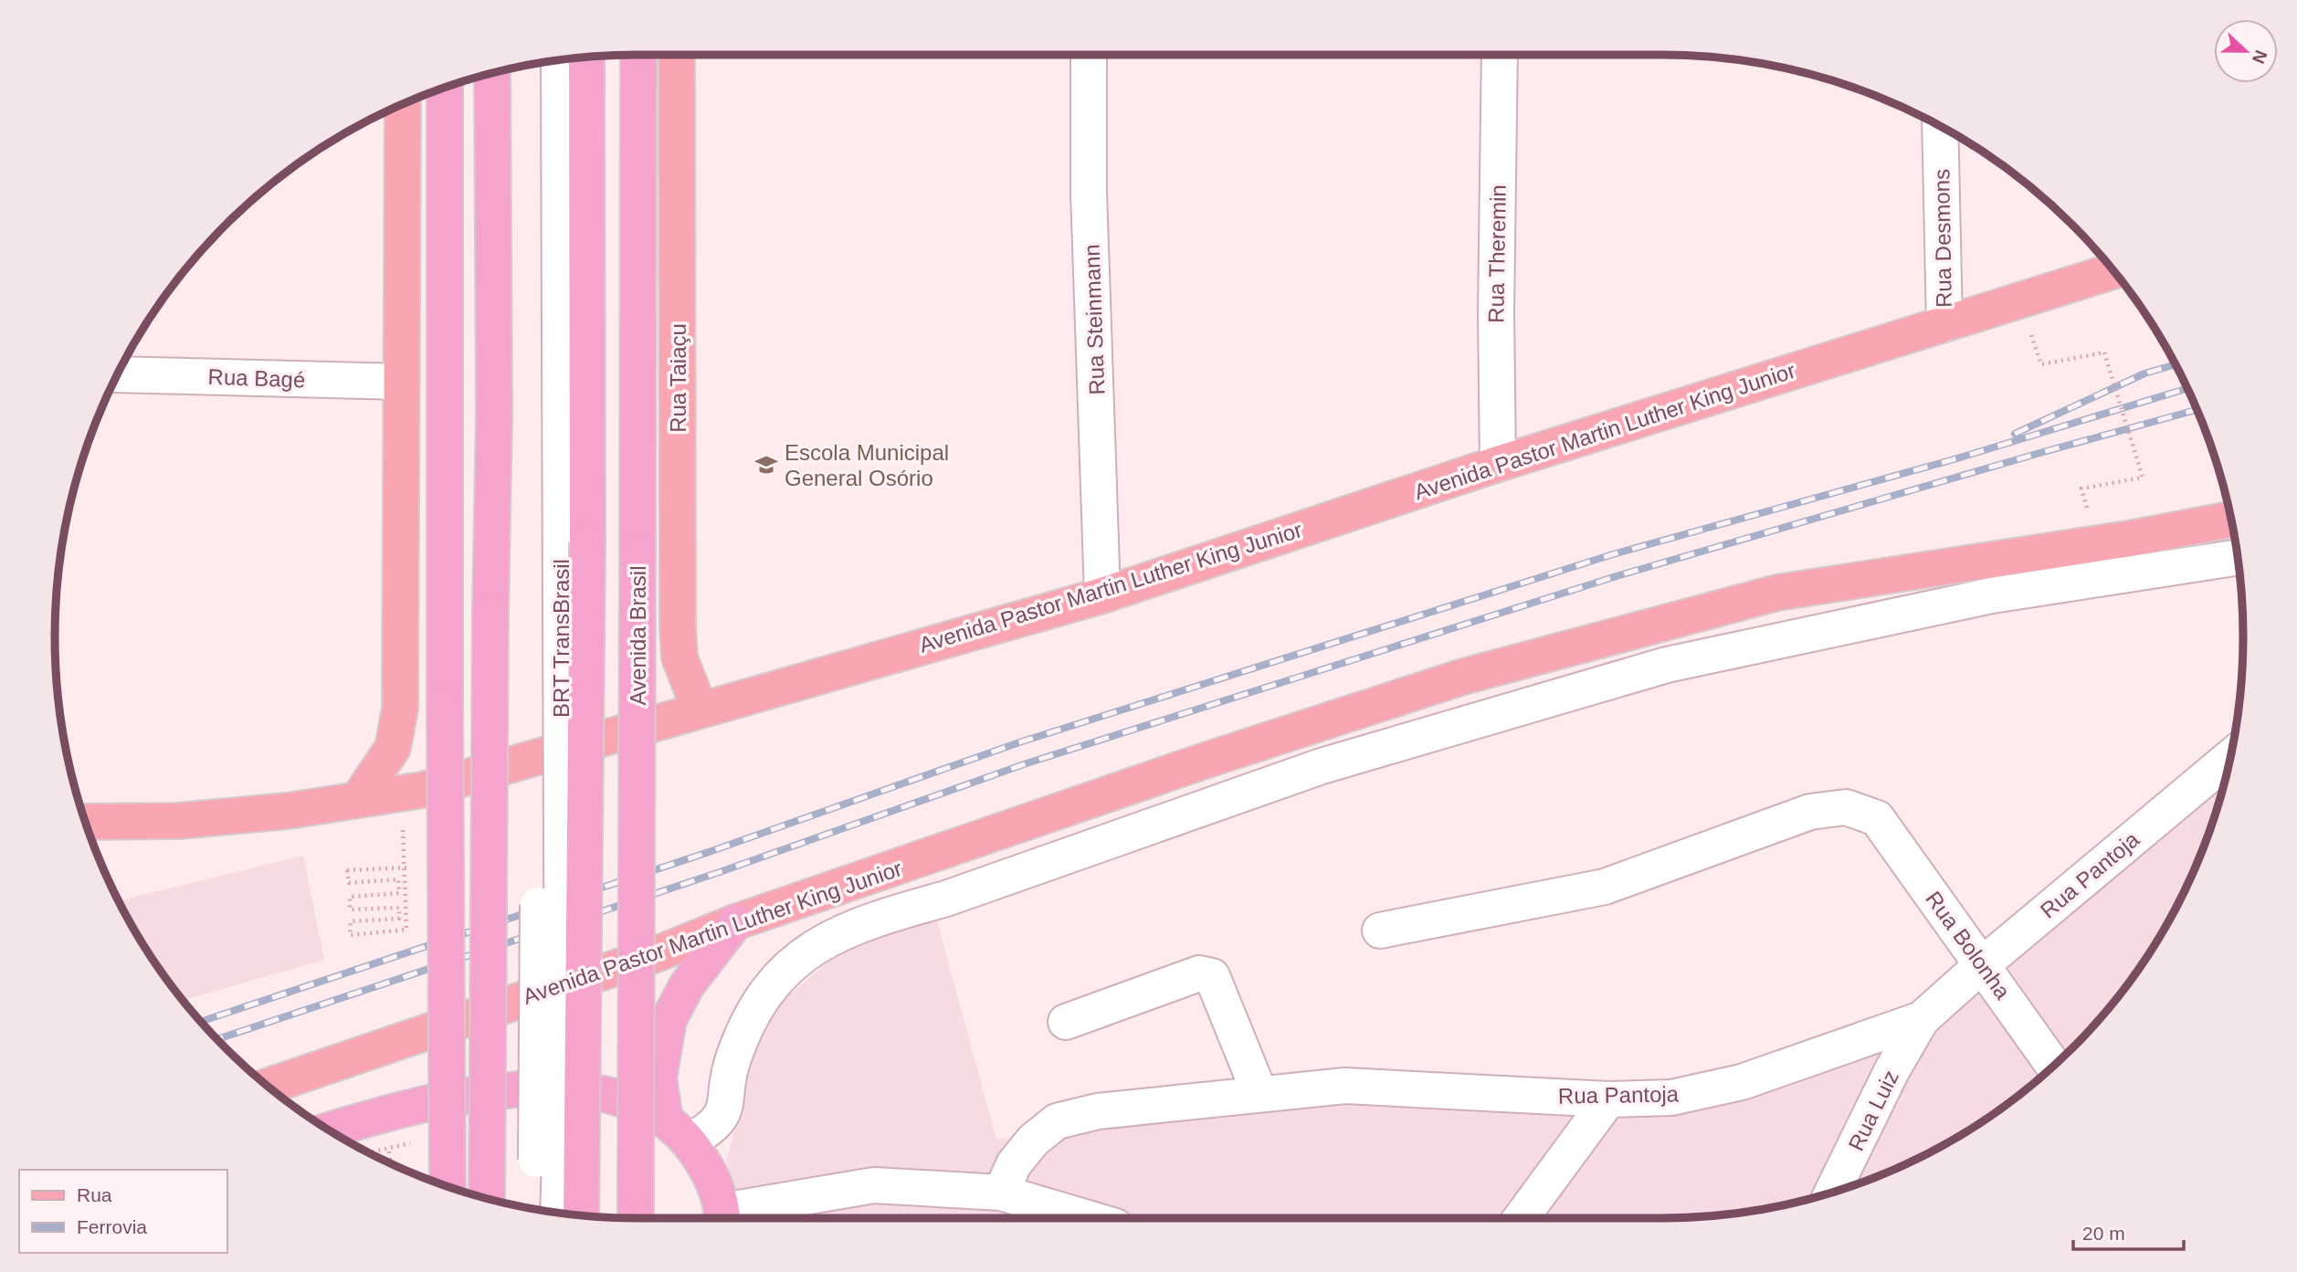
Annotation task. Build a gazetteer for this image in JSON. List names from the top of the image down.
{
  "streets": {
    "highway": ["Avenida Brasil"],
    "main road": ["Rua Taiaçu", "Avenida Pastor Martin Luther King Junior"],
    "street": [
      "Rua Desmons",
      "Rua Theremin",
      "Rua Steinmann",
      "Rua Bagé",
      "BRT TransBrasil",
      "Rua Pantoja",
      "Rua Bolonha",
      "Rua Luiz"
    ]
  },
  "crossings": [
    ["Rua Desmons", "Avenida Pastor Martin Luther King Junior"],
    ["Rua Theremin", "Avenida Pastor Martin Luther King Junior"],
    ["Rua Steinmann", "Avenida Pastor Martin Luther King Junior"],
    ["Rua Taiaçu", "Avenida Pastor Martin Luther King Junior"],
    ["Rua Pantoja", "Rua Bolonha"],
    ["Rua Pantoja", "Rua Luiz"]
  ],
  "places": {
    "school or university": ["Escola Municipal General Osório"]
  },
  "legend": ["Rua", "Ferrovia"],
  "scale_bar": "20 m",
  "north": "right"
}
